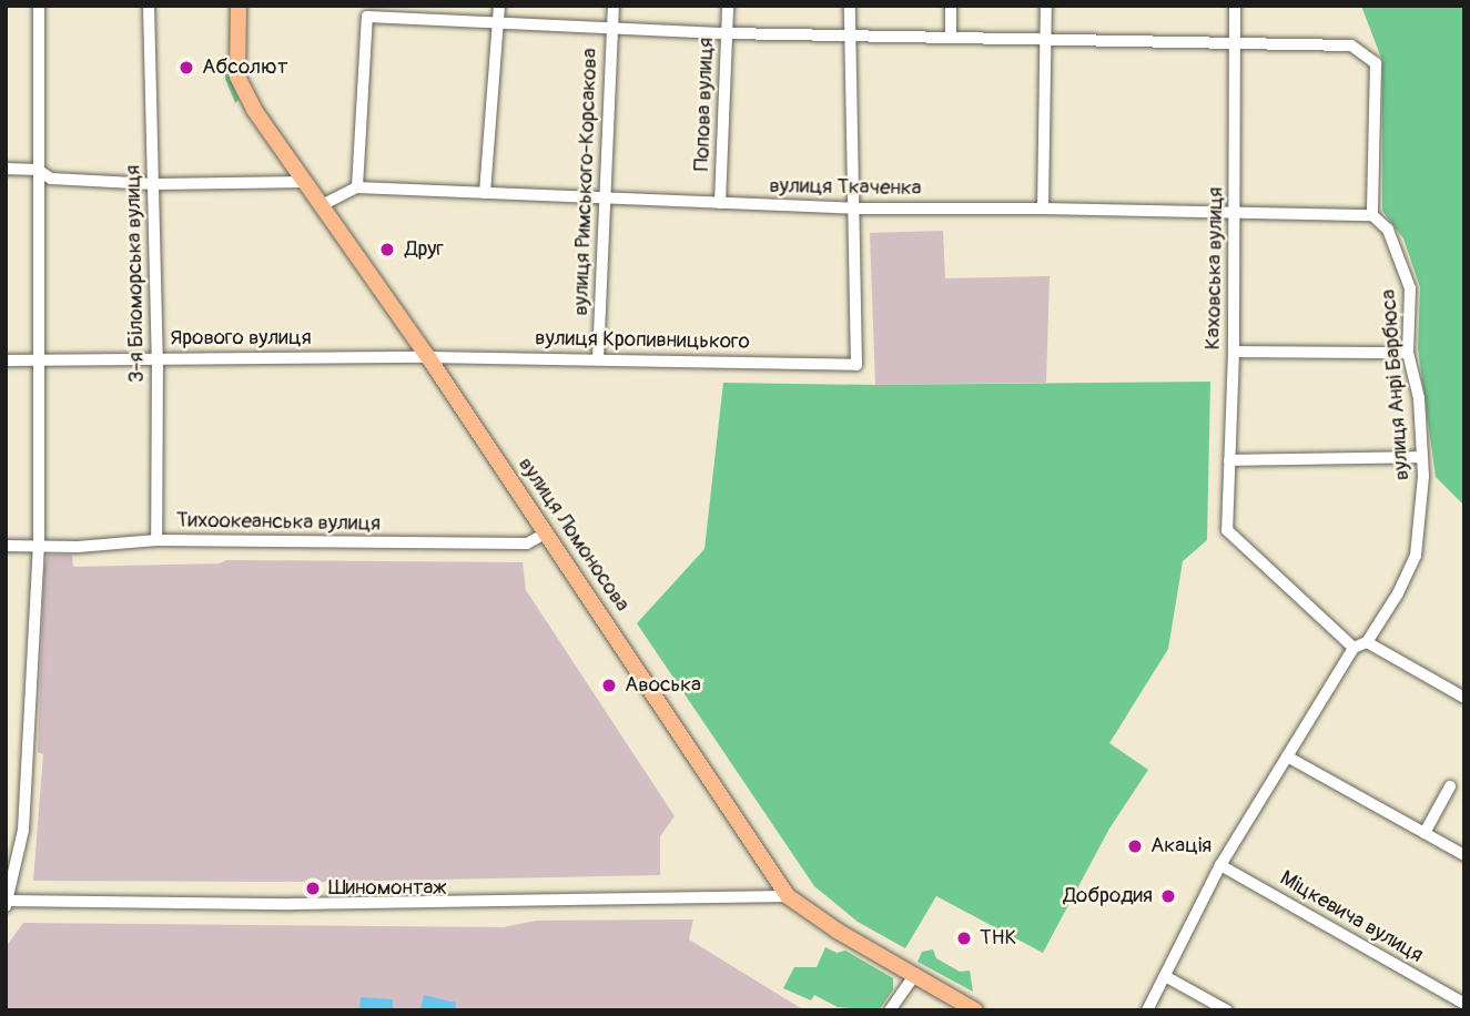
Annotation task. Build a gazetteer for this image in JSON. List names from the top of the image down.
{
  "streets": {
    "main road": ["вулиця Ломоносова"],
    "street": [
      "Попова вулиця",
      "вулиця Римського-Корсакова",
      "вулиця Ткаченка",
      "Каховська вулиця",
      "3-я Біломорська вулиця",
      "Ярового вулиця",
      "вулиця Кропивницького",
      "вулиця Анрі Барбюса",
      "Тихоокеанська вулиця",
      "Міцкевича вулиця"
    ]
  },
  "crossings": [
    ["Попова вулиця", "вулиця Ткаченка"],
    ["вулиця Римського-Корсакова", "вулиця Ткаченка"],
    ["вулиця Римського-Корсакова", "вулиця Кропивницького"],
    ["вулиця Ткаченка", "Каховська вулиця"],
    ["вулиця Ткаченка", "вулиця Кропивницького"],
    ["вулиця Ткаченка", "вулиця Анрі Барбюса"],
    ["вулиця Ткаченка", "вулиця Ломоносова"],
    ["3-я Біломорська вулиця", "Ярового вулиця"],
    ["3-я Біломорська вулиця", "Тихоокеанська вулиця"],
    ["Ярового вулиця", "вулиця Кропивницького"],
    ["Ярового вулиця", "вулиця Ломоносова"],
    ["вулиця Кропивницького", "вулиця Ломоносова"],
    ["Тихоокеанська вулиця", "вулиця Ломоносова"]
  ],
  "places": [
    "Абсолют",
    "Друг",
    "Авоська",
    "Акація",
    "Шиномонтаж",
    "Добродия",
    "ТНК"
  ]
}
